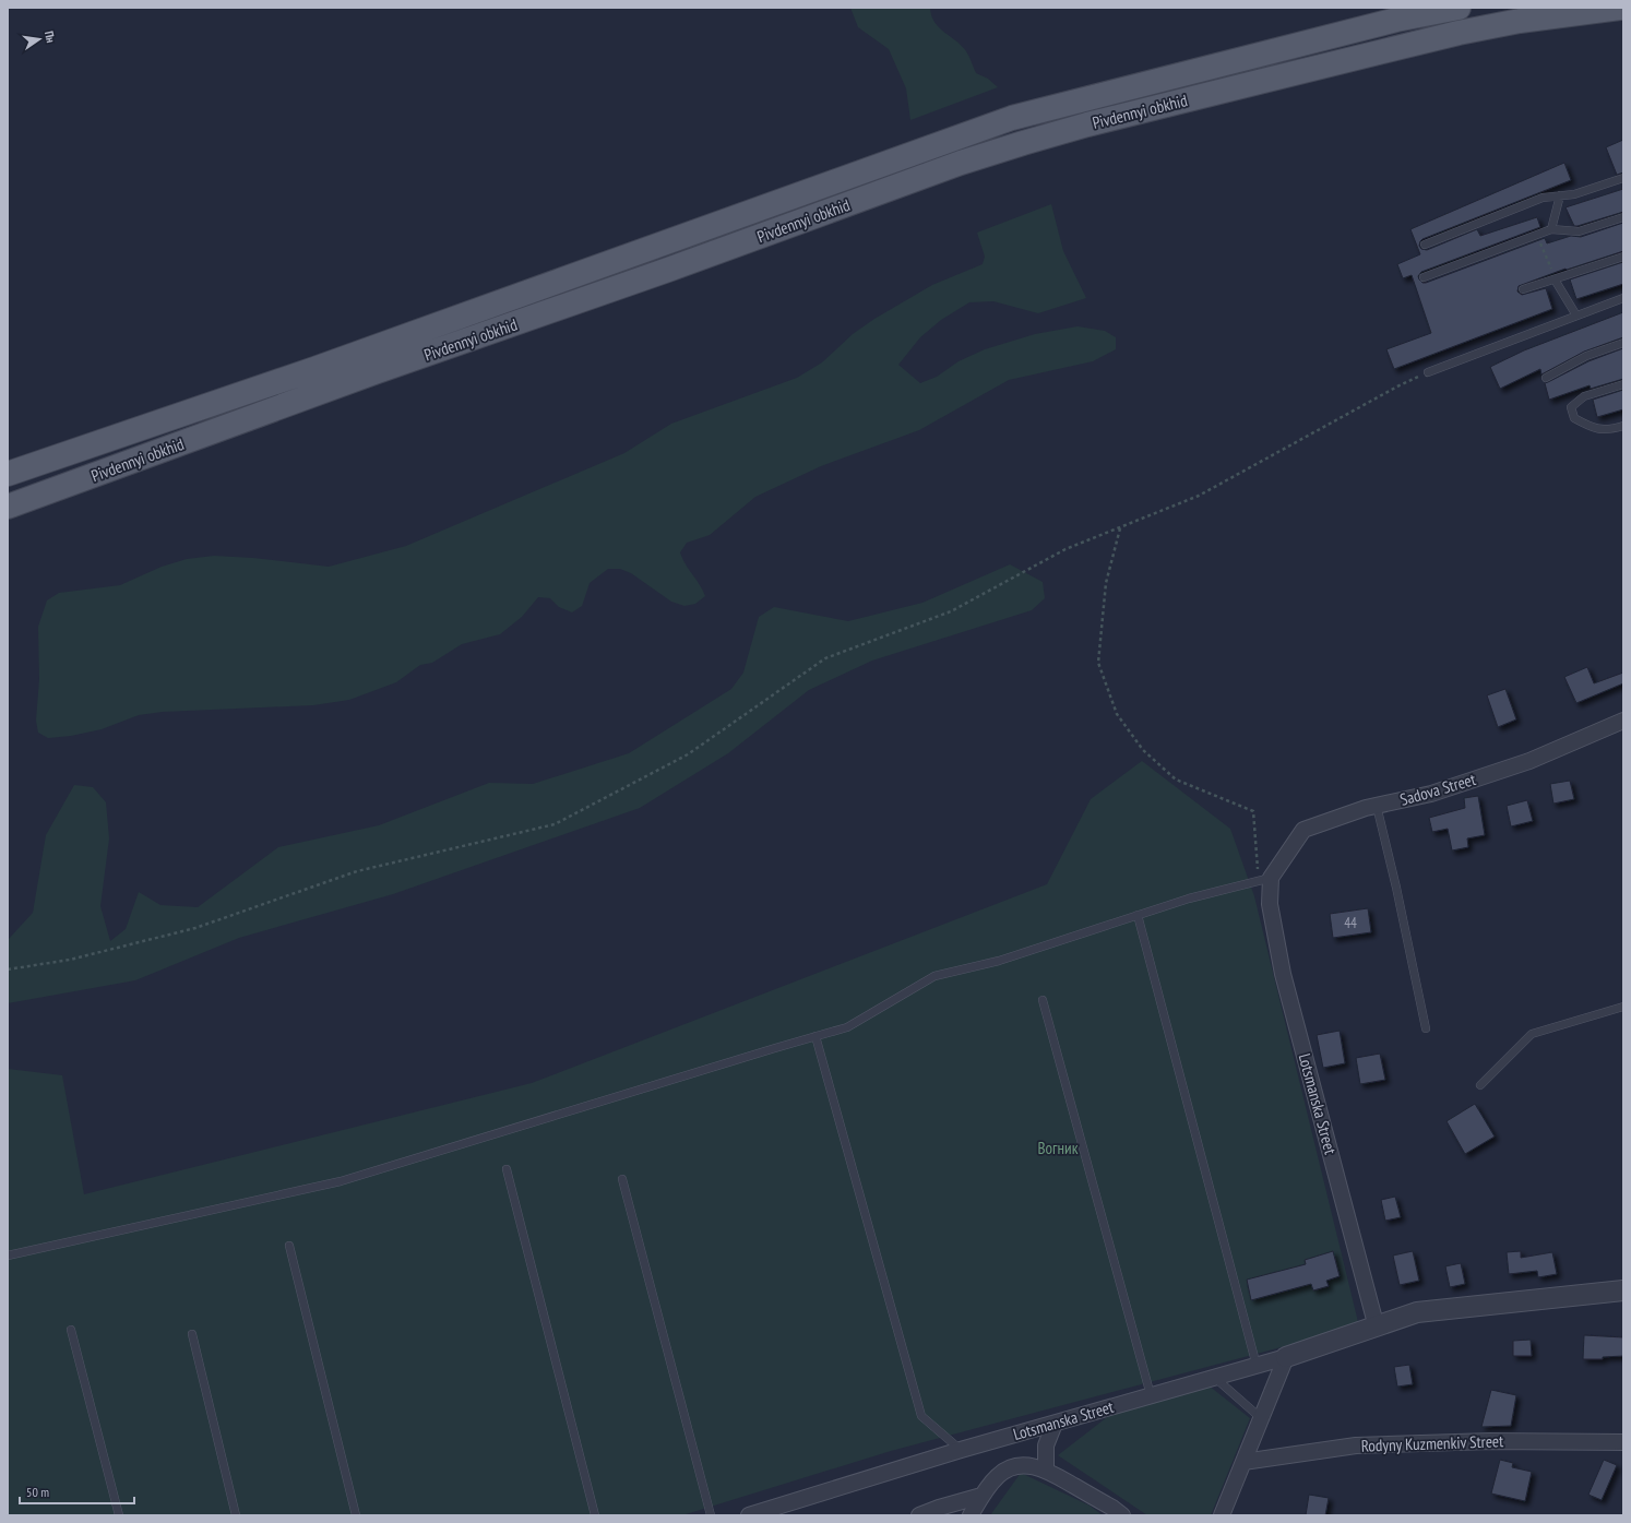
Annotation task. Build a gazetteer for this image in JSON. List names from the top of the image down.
{
  "streets": {
    "main road": ["Pivdennyi obkhid"],
    "street": ["Sadova Street", "Lotsmanska Street", "Rodyny Kuzmenkiv Street"]
  },
  "crossings": [
    ["Sadova Street", "Lotsmanska Street"]
  ],
  "parks": ["Вогник"],
  "house_numbers": ["44"],
  "scale_bar": "50 m",
  "north": "right"
}
